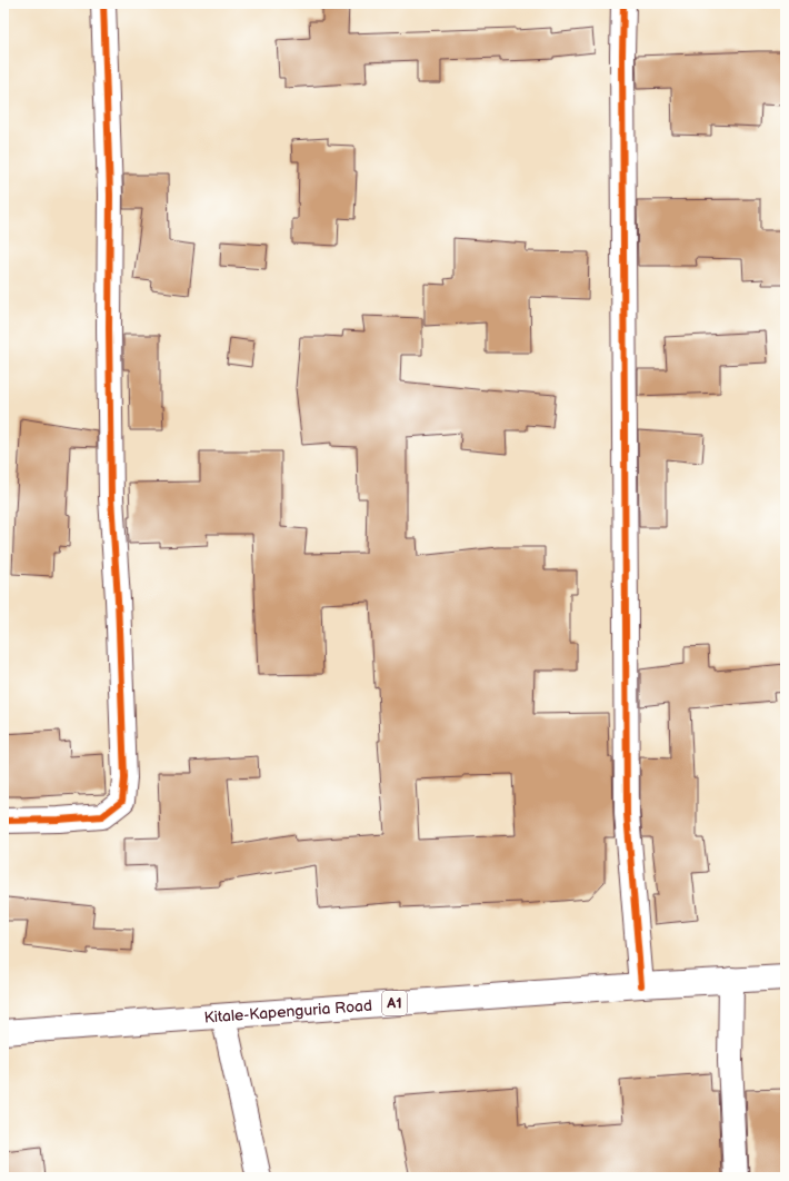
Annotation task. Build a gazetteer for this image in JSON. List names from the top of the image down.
{
  "streets": {
    "main road": ["A1", "Kitale-Kapenguria Road"]
  }
}
